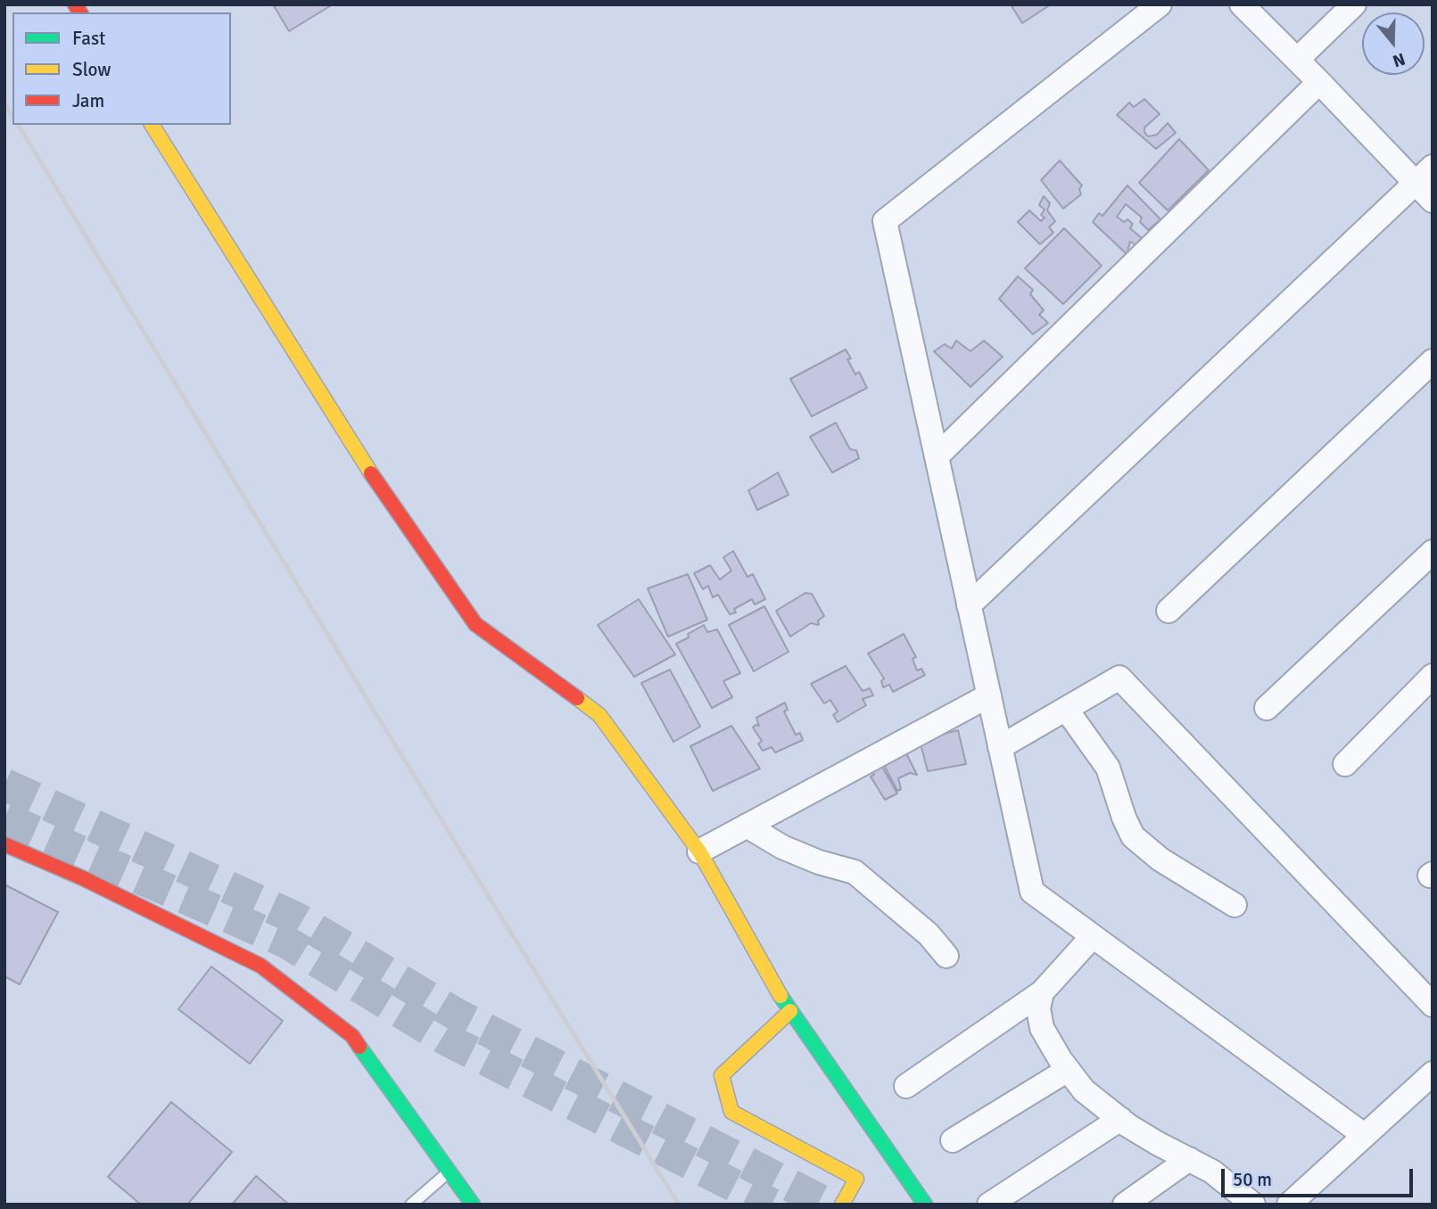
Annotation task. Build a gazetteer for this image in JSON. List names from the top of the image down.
{
  "legend": ["Fast", "Slow", "Jam"],
  "scale_bar": "50 m",
  "north": "bottom"
}
